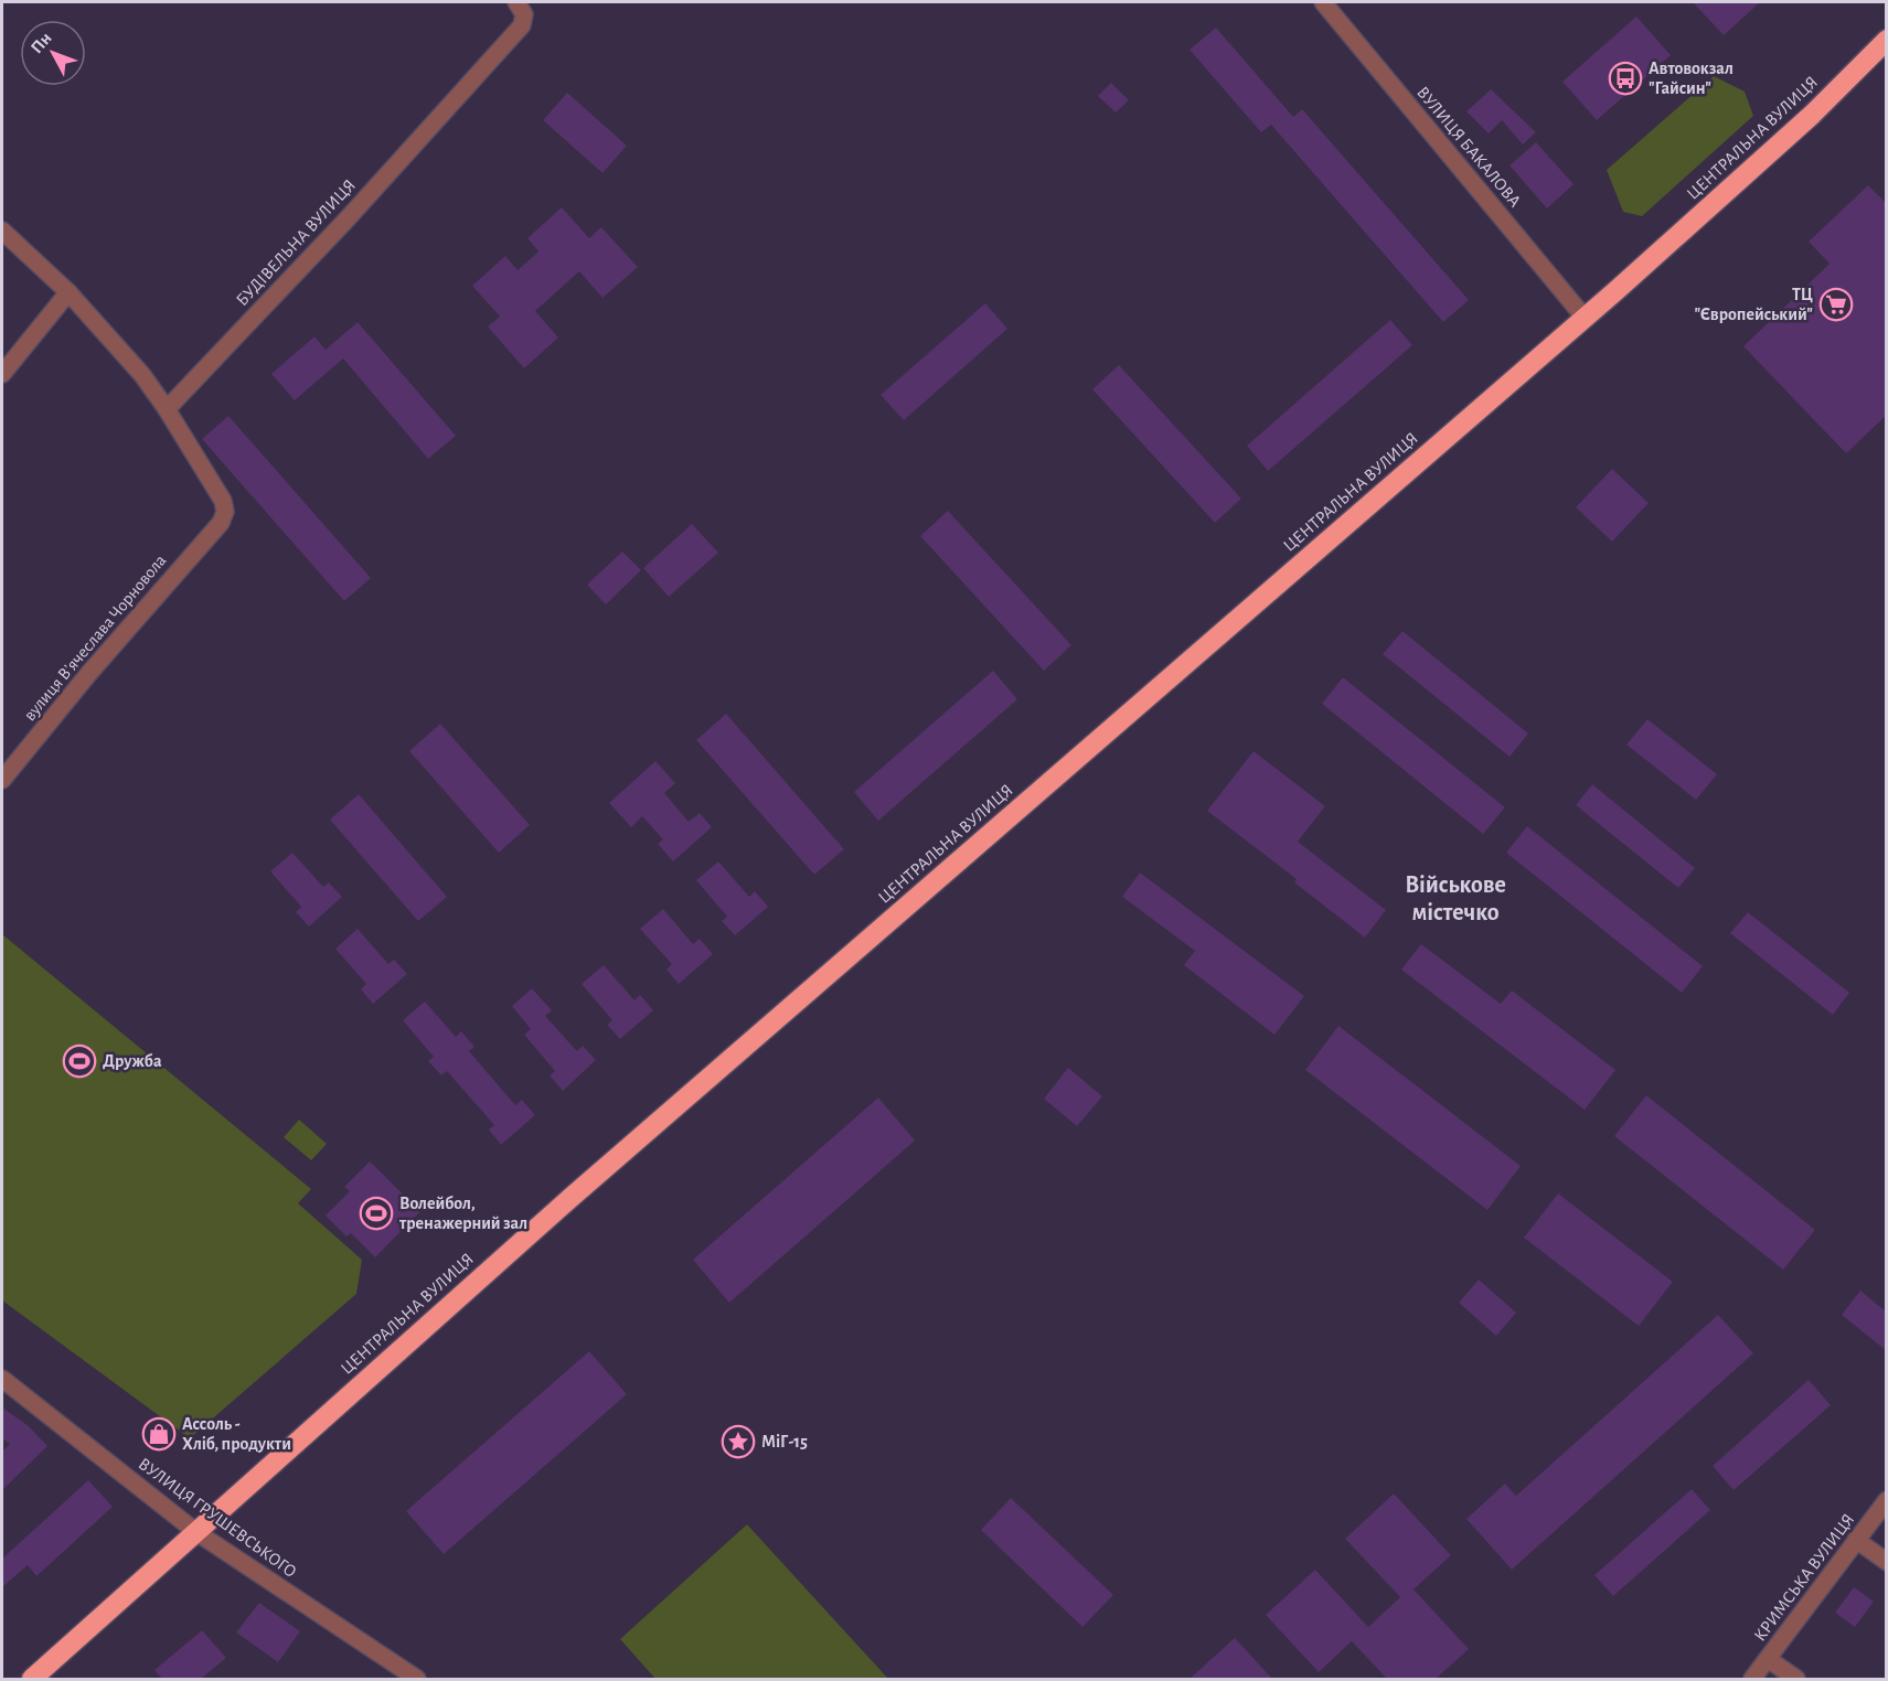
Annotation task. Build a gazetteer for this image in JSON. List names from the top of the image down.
{
  "streets": {
    "highway": ["ЦЕНТРАЛЬНА ВУЛИЦЯ"],
    "street": [
      "ВУЛИЦЯ БАКАЛОВА",
      "БУДІВЕЛЬНА ВУЛИЦЯ",
      "вулиця Вʼячеслава Чорновола",
      "ВУЛИЦЯ ГРУШЕВСЬКОГО",
      "КРИМСЬКА ВУЛИЦЯ"
    ]
  },
  "crossings": [
    ["ЦЕНТРАЛЬНА ВУЛИЦЯ", "ВУЛИЦЯ БАКАЛОВА"],
    ["ЦЕНТРАЛЬНА ВУЛИЦЯ", "ВУЛИЦЯ ГРУШЕВСЬКОГО"],
    ["БУДІВЕЛЬНА ВУЛИЦЯ", "вулиця Вʼячеслава Чорновола"]
  ],
  "districts": ["Військове містечко"],
  "places": {
    "bus stop": ["Автовокзал \"Гайсин\""],
    "supermarket": ["ТЦ \"Європейський\""],
    "sports": ["Дружба", "Волейбол, тренажерний зал"],
    "shop": ["Ассоль - Хліб, продукти"],
    "place": ["МіГ-15"]
  },
  "north": "top left"
}
